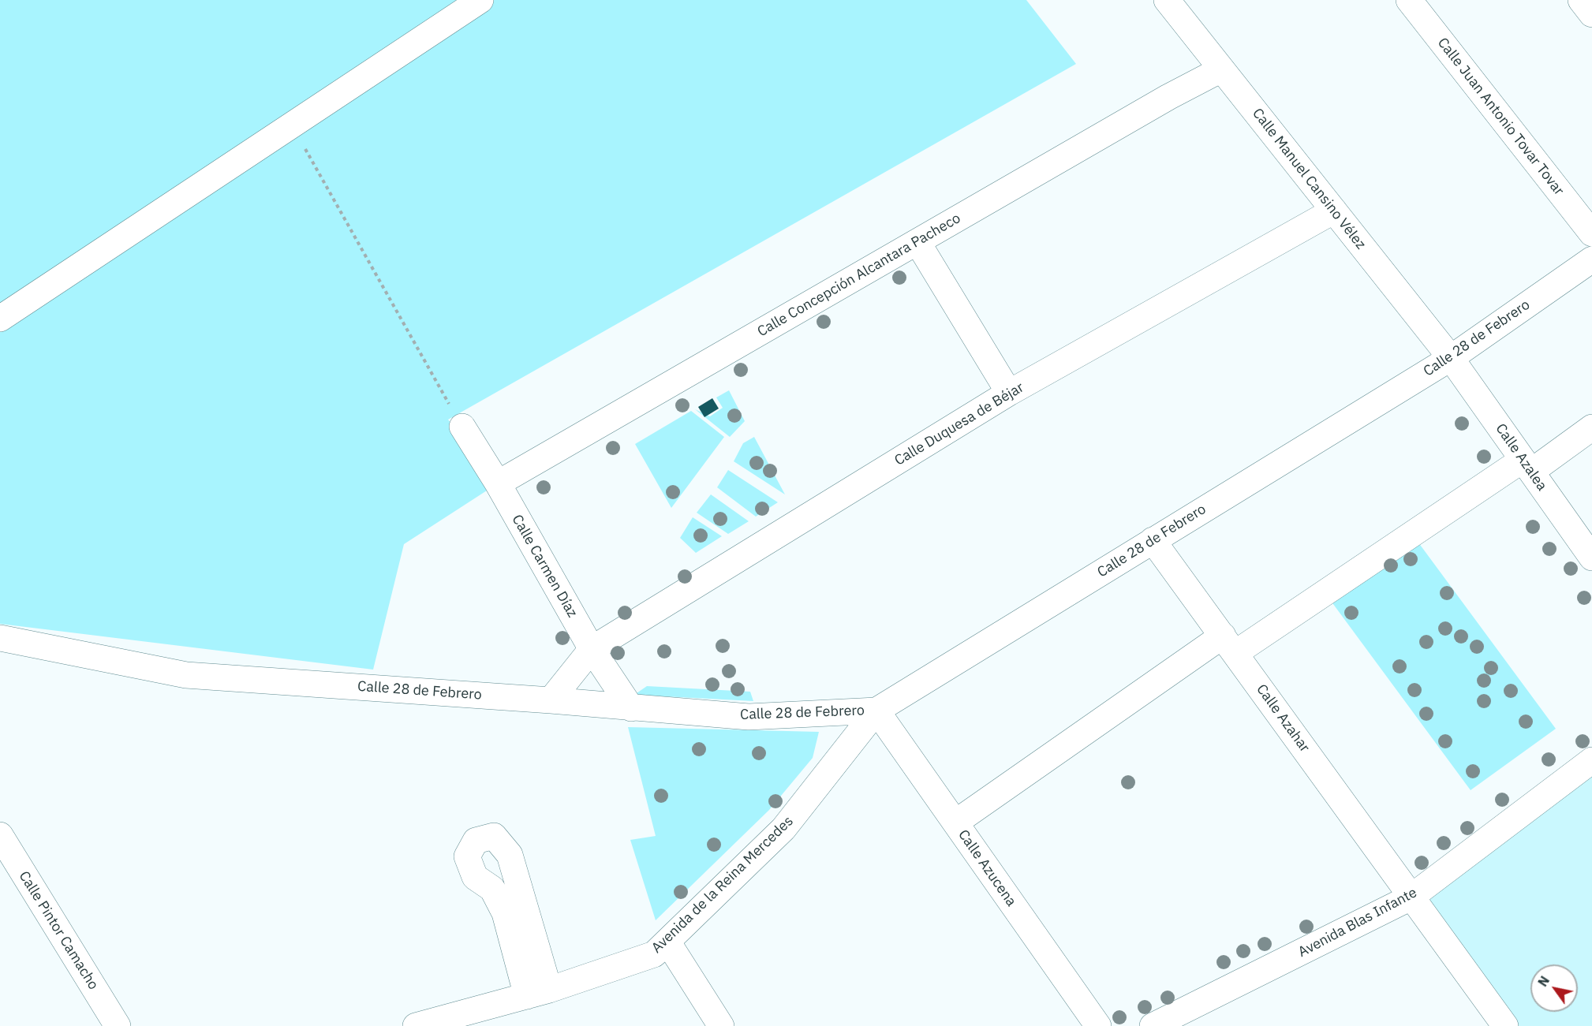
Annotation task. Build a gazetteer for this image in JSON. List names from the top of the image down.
{
  "streets": {
    "street": [
      "Calle Juan Antonio Tovar Tovar",
      "Calle Manuel Cansino Vélez",
      "Calle Concepción Alcantara Pacheco",
      "Calle 28 de Febrero",
      "Calle Duquesa de Béjar",
      "Calle Azalea",
      "Calle Carmen Díaz",
      "Calle Azahar",
      "Calle Azucena",
      "Avenida de la Reina Mercedes",
      "Avenida Blas Infante",
      "Calle Pintor Camacho"
    ]
  },
  "crossings": [
    ["Calle Manuel Cansino Vélez", "Calle Concepción Alcantara Pacheco"],
    ["Calle Manuel Cansino Vélez", "Calle 28 de Febrero"],
    ["Calle Manuel Cansino Vélez", "Calle Duquesa de Béjar"],
    ["Calle Manuel Cansino Vélez", "Calle Azalea"],
    ["Calle Concepción Alcantara Pacheco", "Calle Carmen Díaz"],
    ["Calle 28 de Febrero", "Calle Duquesa de Béjar"],
    ["Calle 28 de Febrero", "Calle Azalea"],
    ["Calle 28 de Febrero", "Calle Carmen Díaz"],
    ["Calle 28 de Febrero", "Calle Azahar"],
    ["Calle 28 de Febrero", "Calle Azucena"],
    ["Calle 28 de Febrero", "Avenida de la Reina Mercedes"],
    ["Calle Duquesa de Béjar", "Calle Carmen Díaz"],
    ["Calle Azahar", "Avenida Blas Infante"],
    ["Calle Azucena", "Avenida de la Reina Mercedes"]
  ],
  "north": "top left"
}
